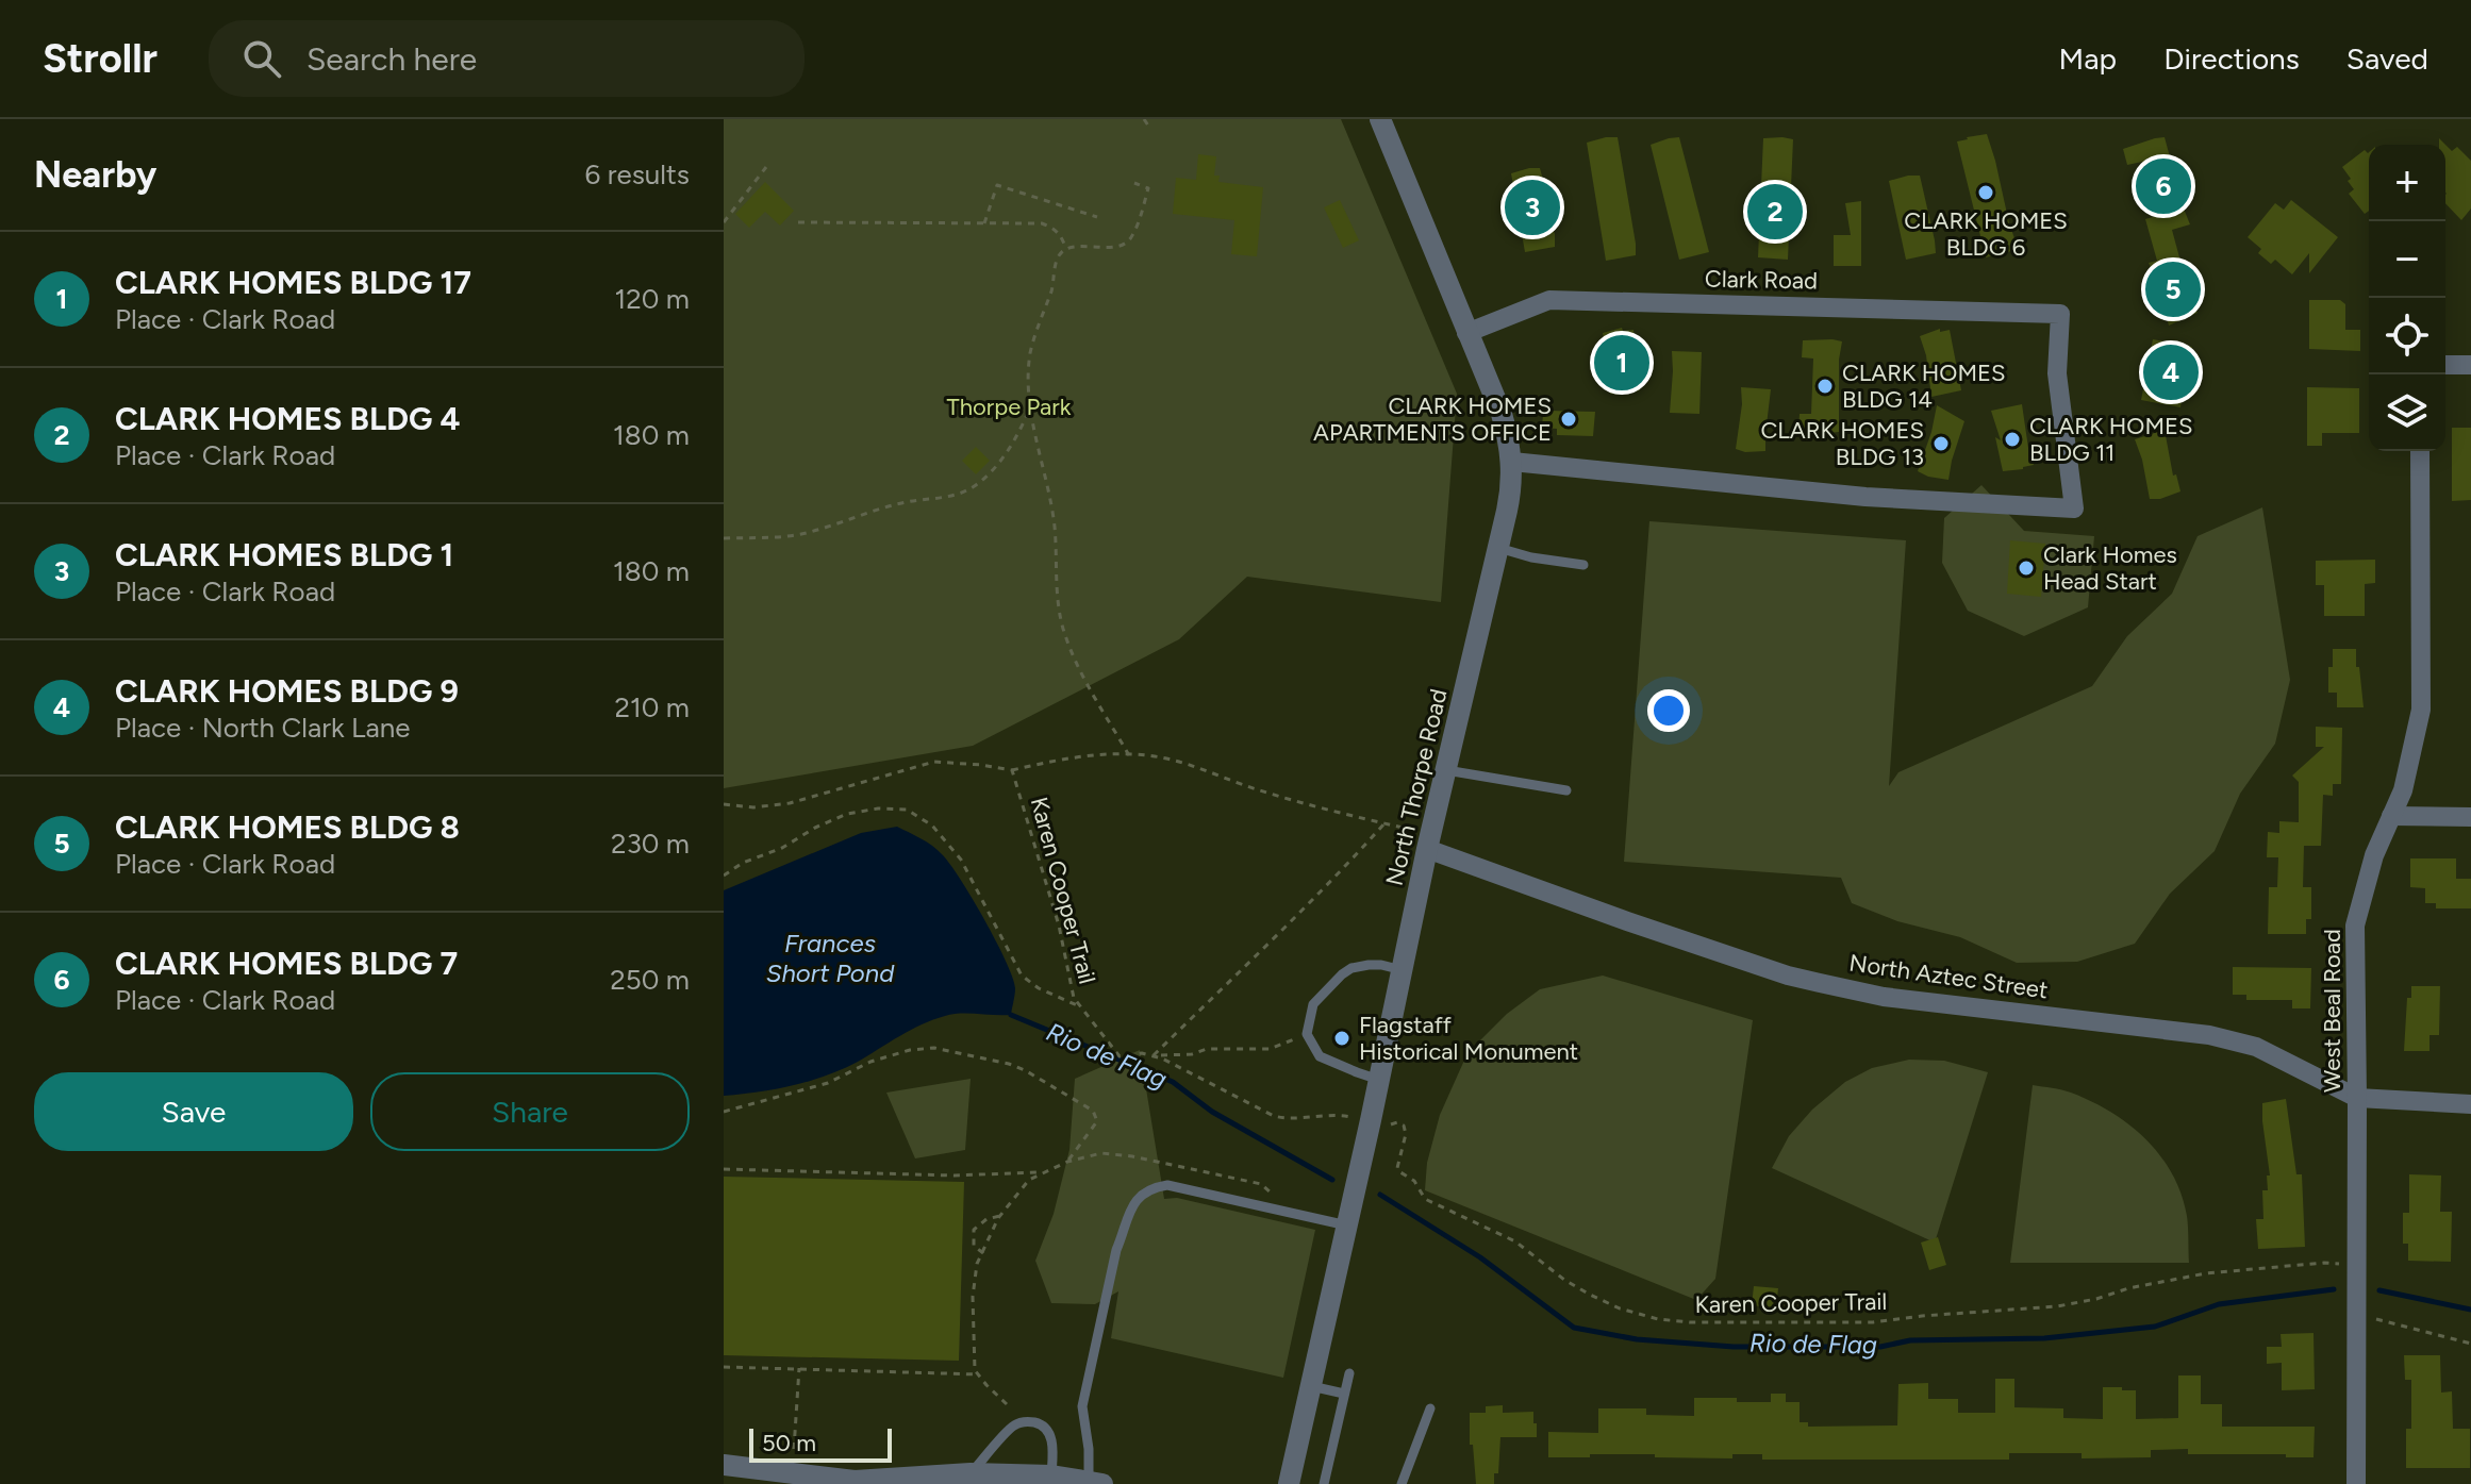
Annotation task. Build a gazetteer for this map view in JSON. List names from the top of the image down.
{
  "streets": {
    "street": [
      "Clark Road",
      "North Thorpe Road",
      "North Aztec Street",
      "West Beal Road"
    ],
    "path": ["Karen Cooper Trail"]
  },
  "crossings": [
    ["Clark Road", "North Thorpe Road"],
    ["North Thorpe Road", "North Aztec Street"],
    ["North Aztec Street", "West Beal Road"]
  ],
  "water": ["Frances Short Pond", "Rio de Flag"],
  "parks": ["Thorpe Park"],
  "places": [
    "CLARK HOMES BLDG 6",
    "CLARK HOMES BLDG 14",
    "CLARK HOMES APARTMENTS OFFICE",
    "CLARK HOMES BLDG 11",
    "CLARK HOMES BLDG 13",
    "Clark Homes Head Start",
    "Flagstaff Historical Monument"
  ],
  "scale_bar": "50 m",
  "page": {
    "header": "Strollr",
    "search": "Search here",
    "nav": ["Map", "Directions", "Saved"],
    "heading": ["Nearby", "6 results"],
    "map_buttons": ["+", "−"],
    "pins": [
      "6",
      "3",
      "2",
      "5",
      "1",
      "4"
    ],
    "list": [
      {
        "mark": "1",
        "name": "CLARK HOMES BLDG 17",
        "note": "Place · Clark Road",
        "value": "120 m"
      },
      {
        "mark": "2",
        "name": "CLARK HOMES BLDG 4",
        "note": "Place · Clark Road",
        "value": "180 m"
      },
      {
        "mark": "3",
        "name": "CLARK HOMES BLDG 1",
        "note": "Place · Clark Road",
        "value": "180 m"
      },
      {
        "mark": "4",
        "name": "CLARK HOMES BLDG 9",
        "note": "Place · North Clark Lane",
        "value": "210 m"
      },
      {
        "mark": "5",
        "name": "CLARK HOMES BLDG 8",
        "note": "Place · Clark Road",
        "value": "230 m"
      },
      {
        "mark": "6",
        "name": "CLARK HOMES BLDG 7",
        "note": "Place · Clark Road",
        "value": "250 m"
      }
    ],
    "buttons": ["Save", "Share"],
    "scale": "50 m"
  }
}
